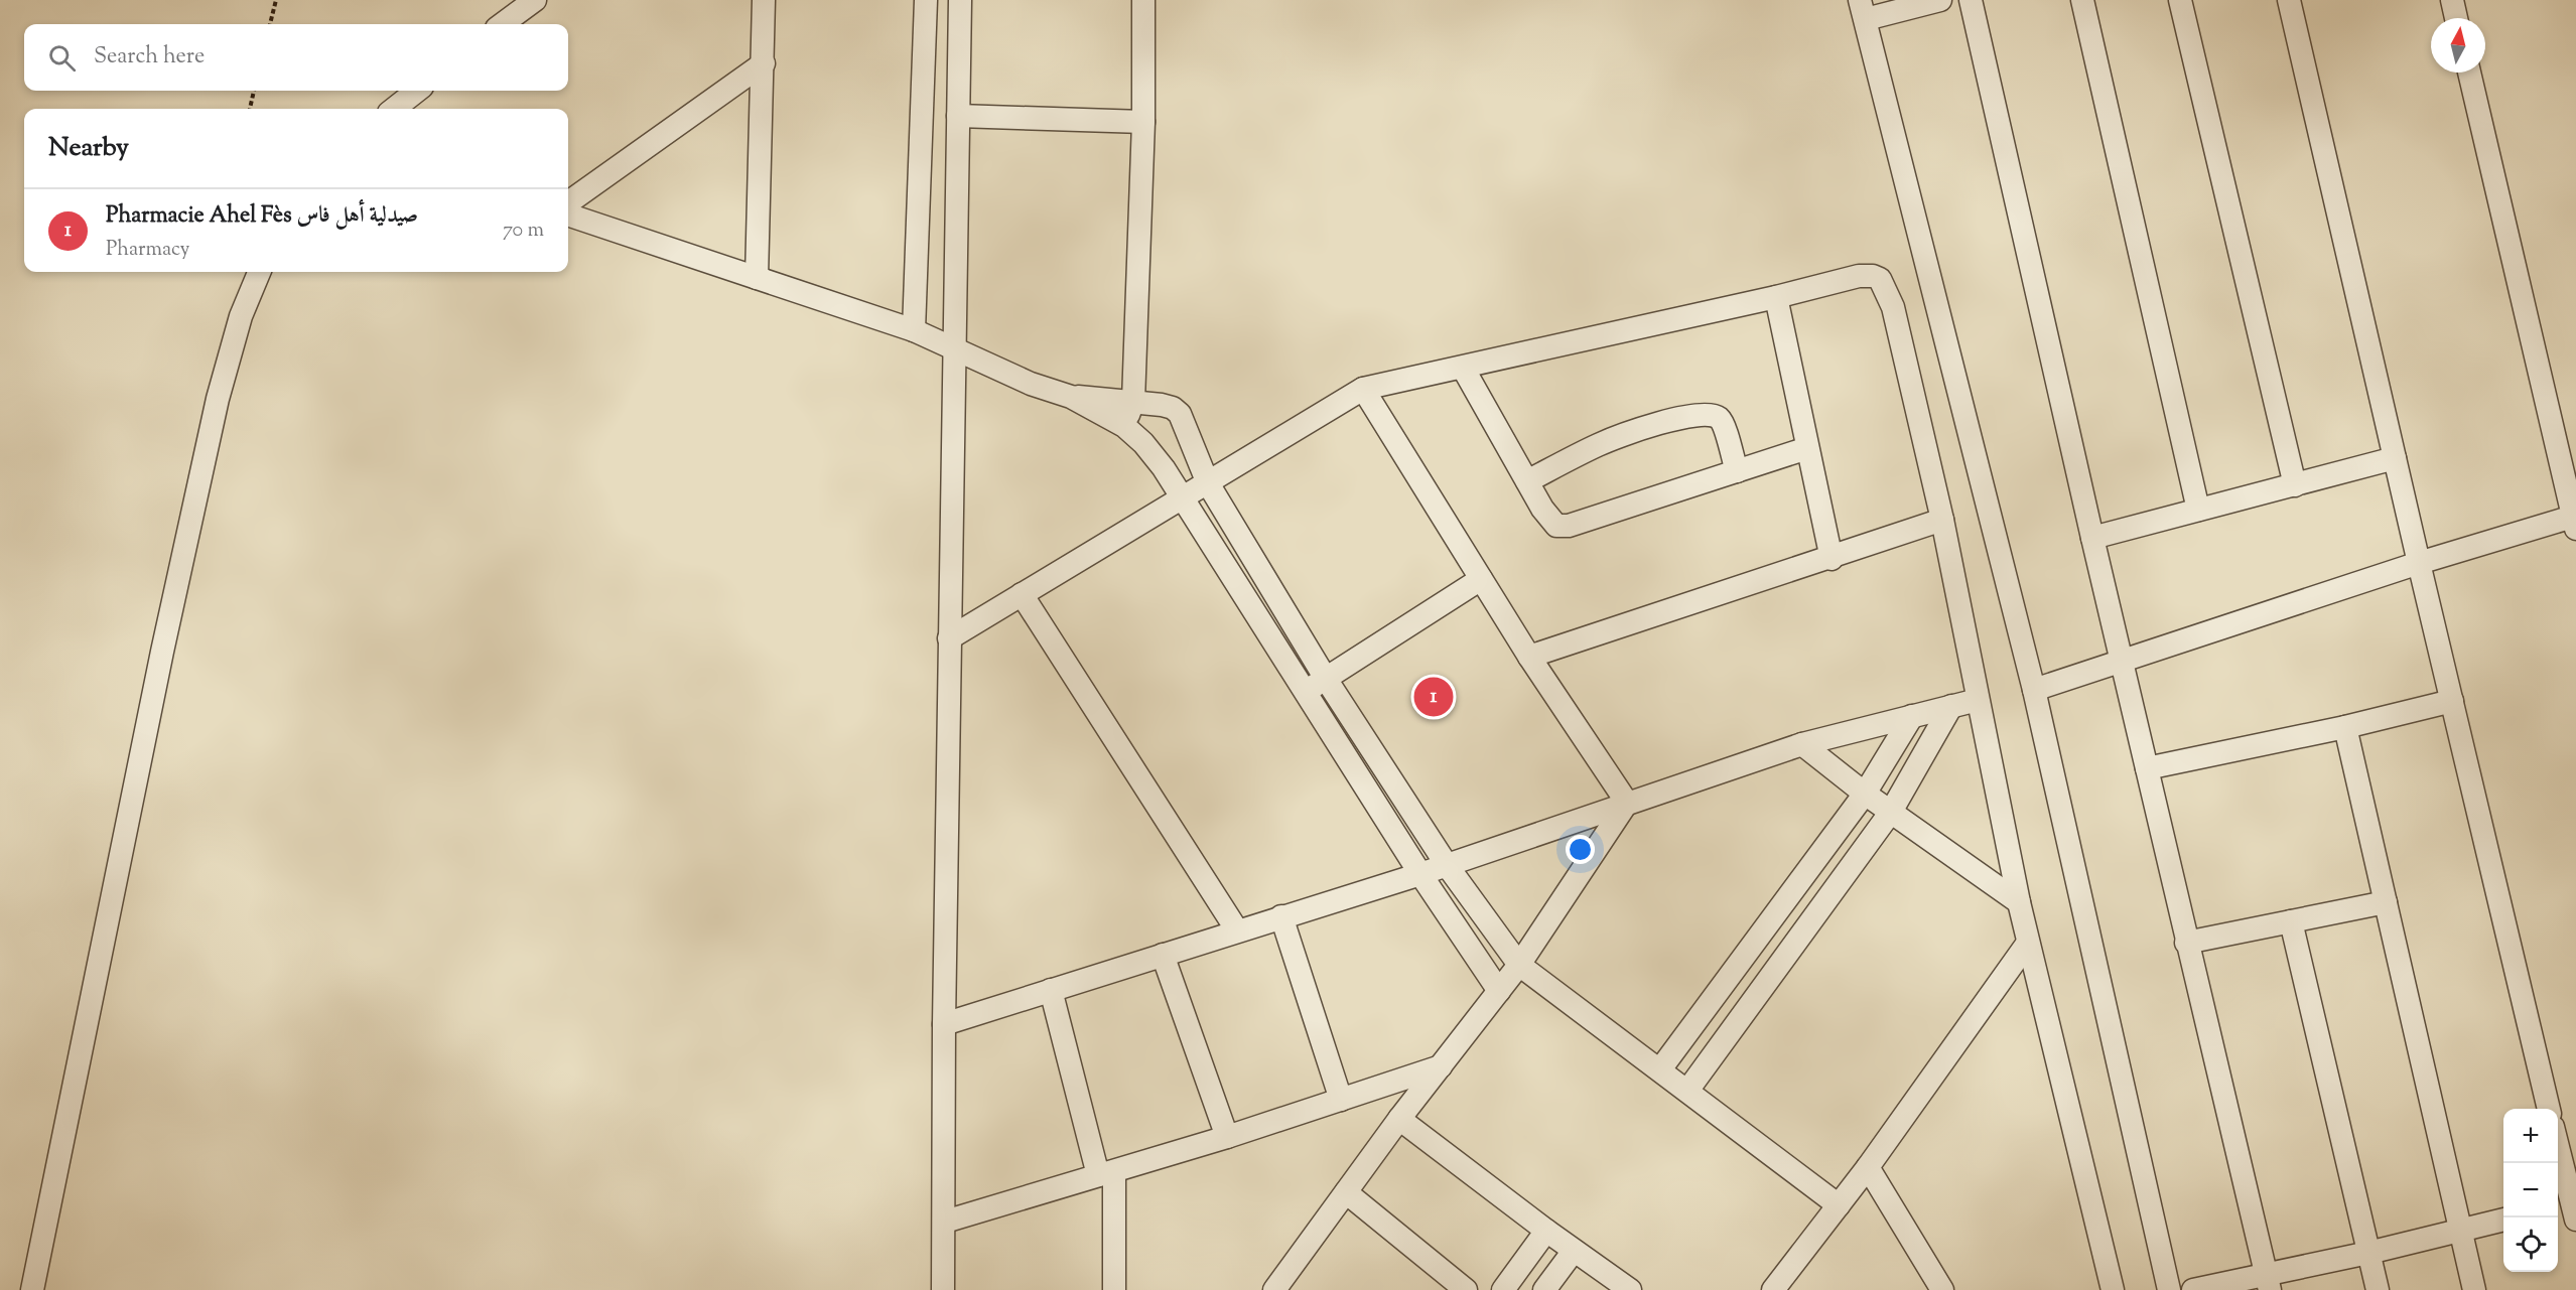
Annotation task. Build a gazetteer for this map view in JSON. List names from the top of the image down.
{
  "north": "top",
  "page": {
    "search": "Search here",
    "heading": "Nearby",
    "list": [
      {
        "mark": "1",
        "name": "Pharmacie Ahel Fès صيدلية أهل فاس",
        "note": "Pharmacy",
        "value": "70 m"
      }
    ],
    "pins": "1",
    "map_buttons": ["+", "−"]
  }
}
